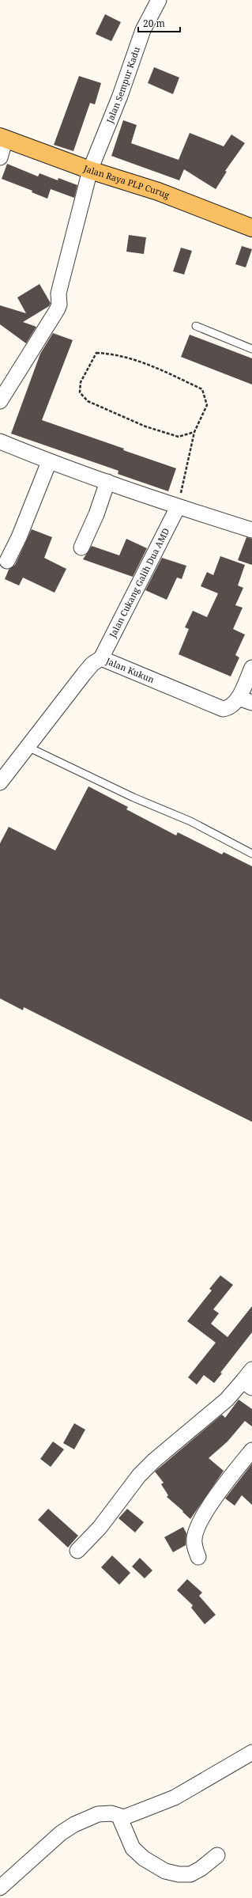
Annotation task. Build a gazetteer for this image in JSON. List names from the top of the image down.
{
  "streets": {
    "main road": ["Jalan Raya PLP Curug"],
    "street": ["Jalan Sempur Kadu", "Jalan Cukang Galih Dua AMD", "Jalan Kukun"]
  },
  "crossings": [
    ["Jalan Sempur Kadu", "Jalan Raya PLP Curug"],
    ["Jalan Cukang Galih Dua AMD", "Jalan Kukun"]
  ],
  "scale_bar": "20 m"
}
